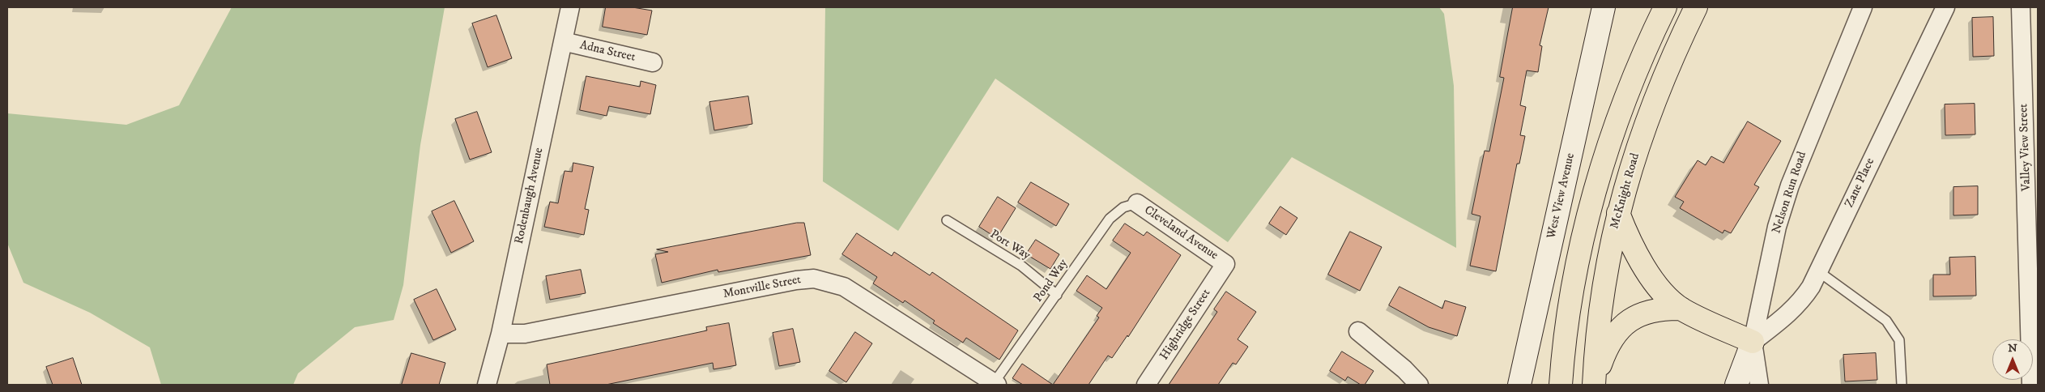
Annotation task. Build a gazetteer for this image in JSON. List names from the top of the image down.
{
  "streets": {
    "highway": ["McKnight Road"],
    "street": [
      "Adna Street",
      "Valley View Street",
      "Zane Place",
      "Nelson Run Road",
      "Rodenbaugh Avenue",
      "West View Avenue",
      "Cleveland Avenue",
      "Montville Street",
      "Highridge Street"
    ],
    "lane": ["Port Way", "Pond Way"]
  },
  "crossings": [
    ["Adna Street", "Rodenbaugh Avenue"],
    ["Zane Place", "Nelson Run Road"],
    ["Rodenbaugh Avenue", "Montville Street"],
    ["Cleveland Avenue", "Pond Way"],
    ["Cleveland Avenue", "Highridge Street"],
    ["Port Way", "Pond Way"],
    ["Pond Way", "Montville Street"]
  ],
  "north": "top"
}
